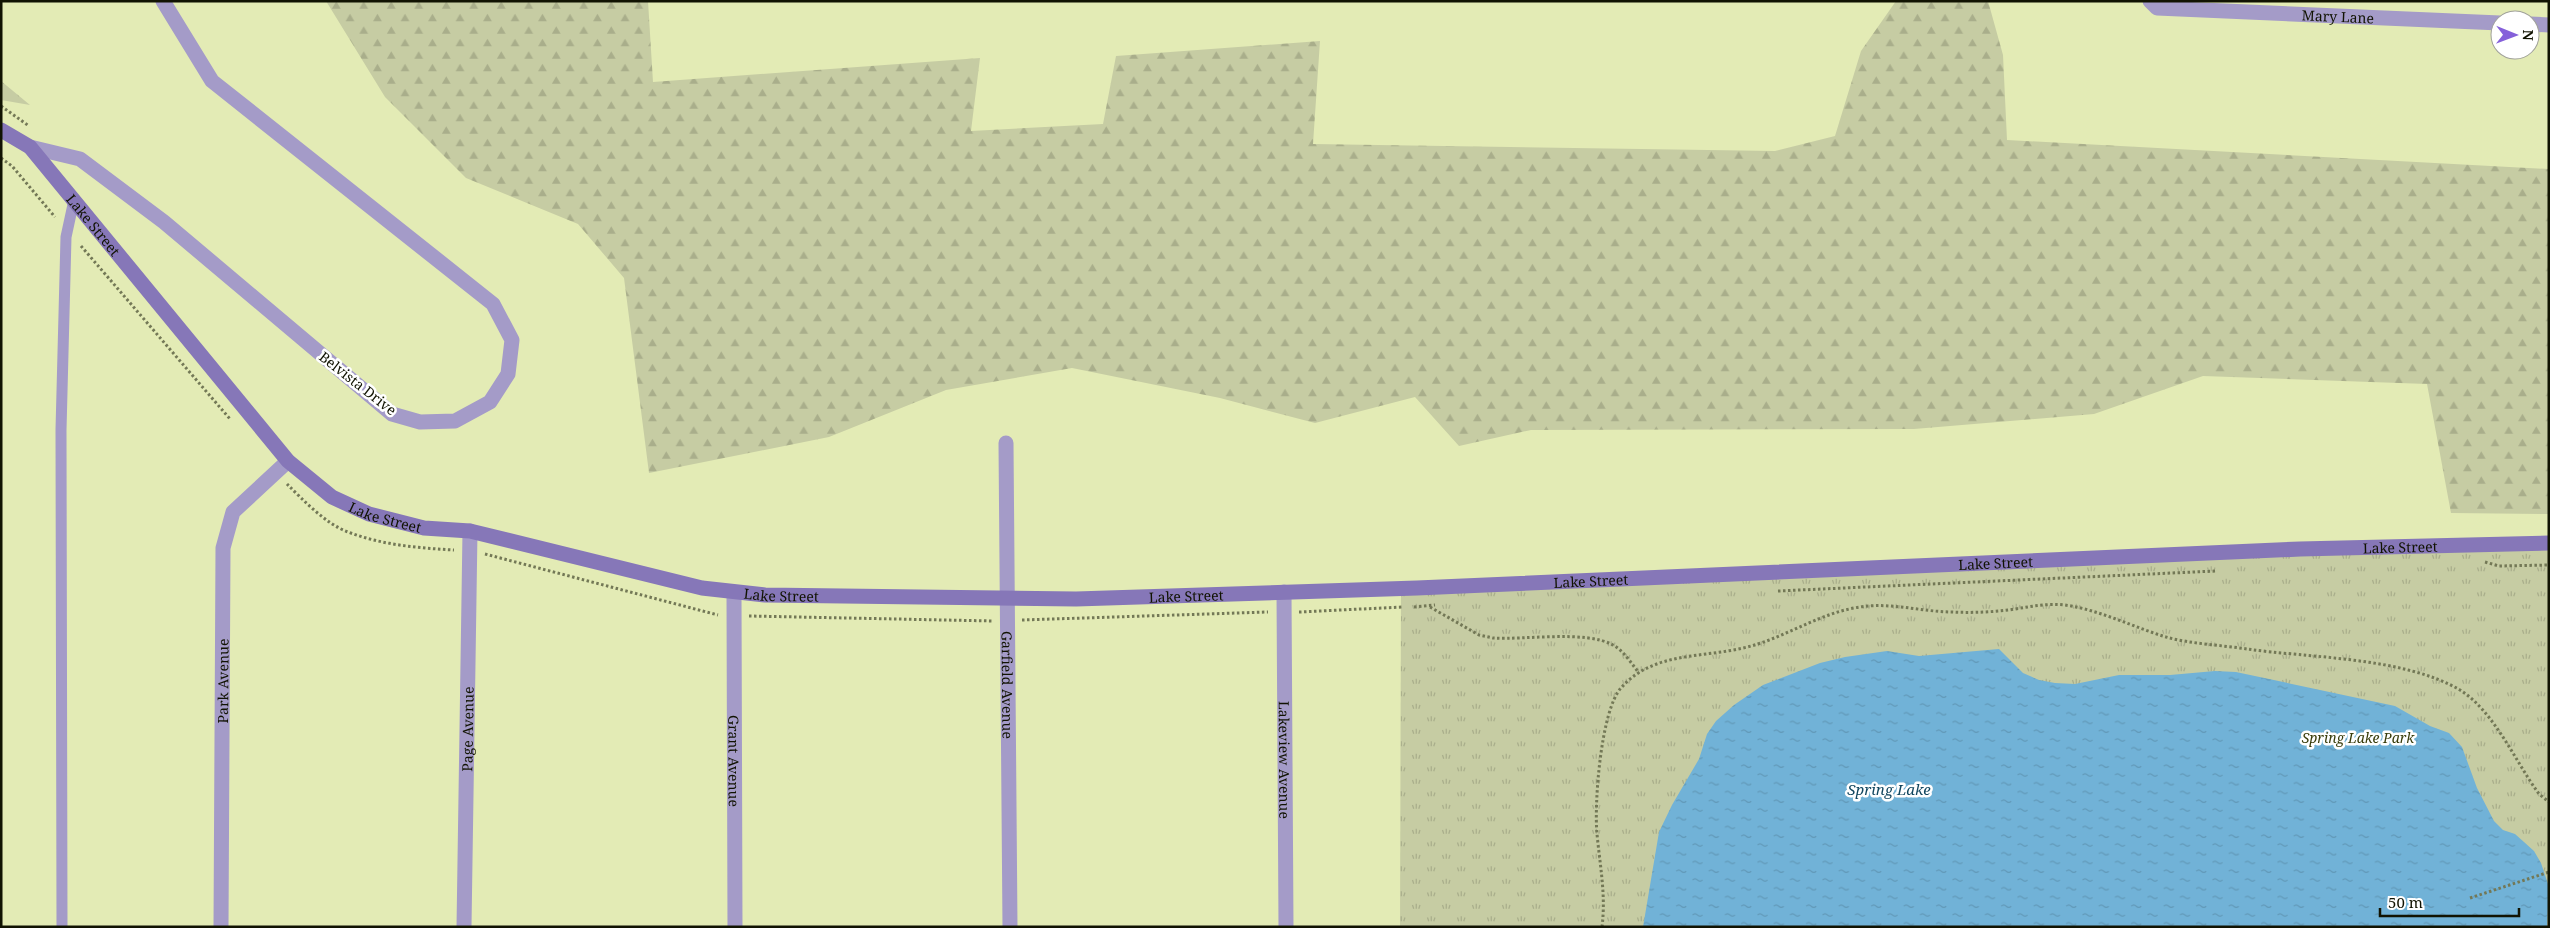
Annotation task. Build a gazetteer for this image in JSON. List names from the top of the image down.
{
  "streets": {
    "street": [
      "Mary Lane",
      "Lake Street",
      "Belvista Drive",
      "Park Avenue",
      "Garfield Avenue",
      "Page Avenue",
      "Lakeview Avenue",
      "Grant Avenue"
    ]
  },
  "crossings": [
    ["Lake Street", "Belvista Drive"],
    ["Lake Street", "Park Avenue"],
    ["Lake Street", "Garfield Avenue"],
    ["Lake Street", "Page Avenue"],
    ["Lake Street", "Lakeview Avenue"],
    ["Lake Street", "Grant Avenue"]
  ],
  "water": ["Spring Lake"],
  "parks": ["Spring Lake Park"],
  "scale_bar": "50 m",
  "north": "right"
}
